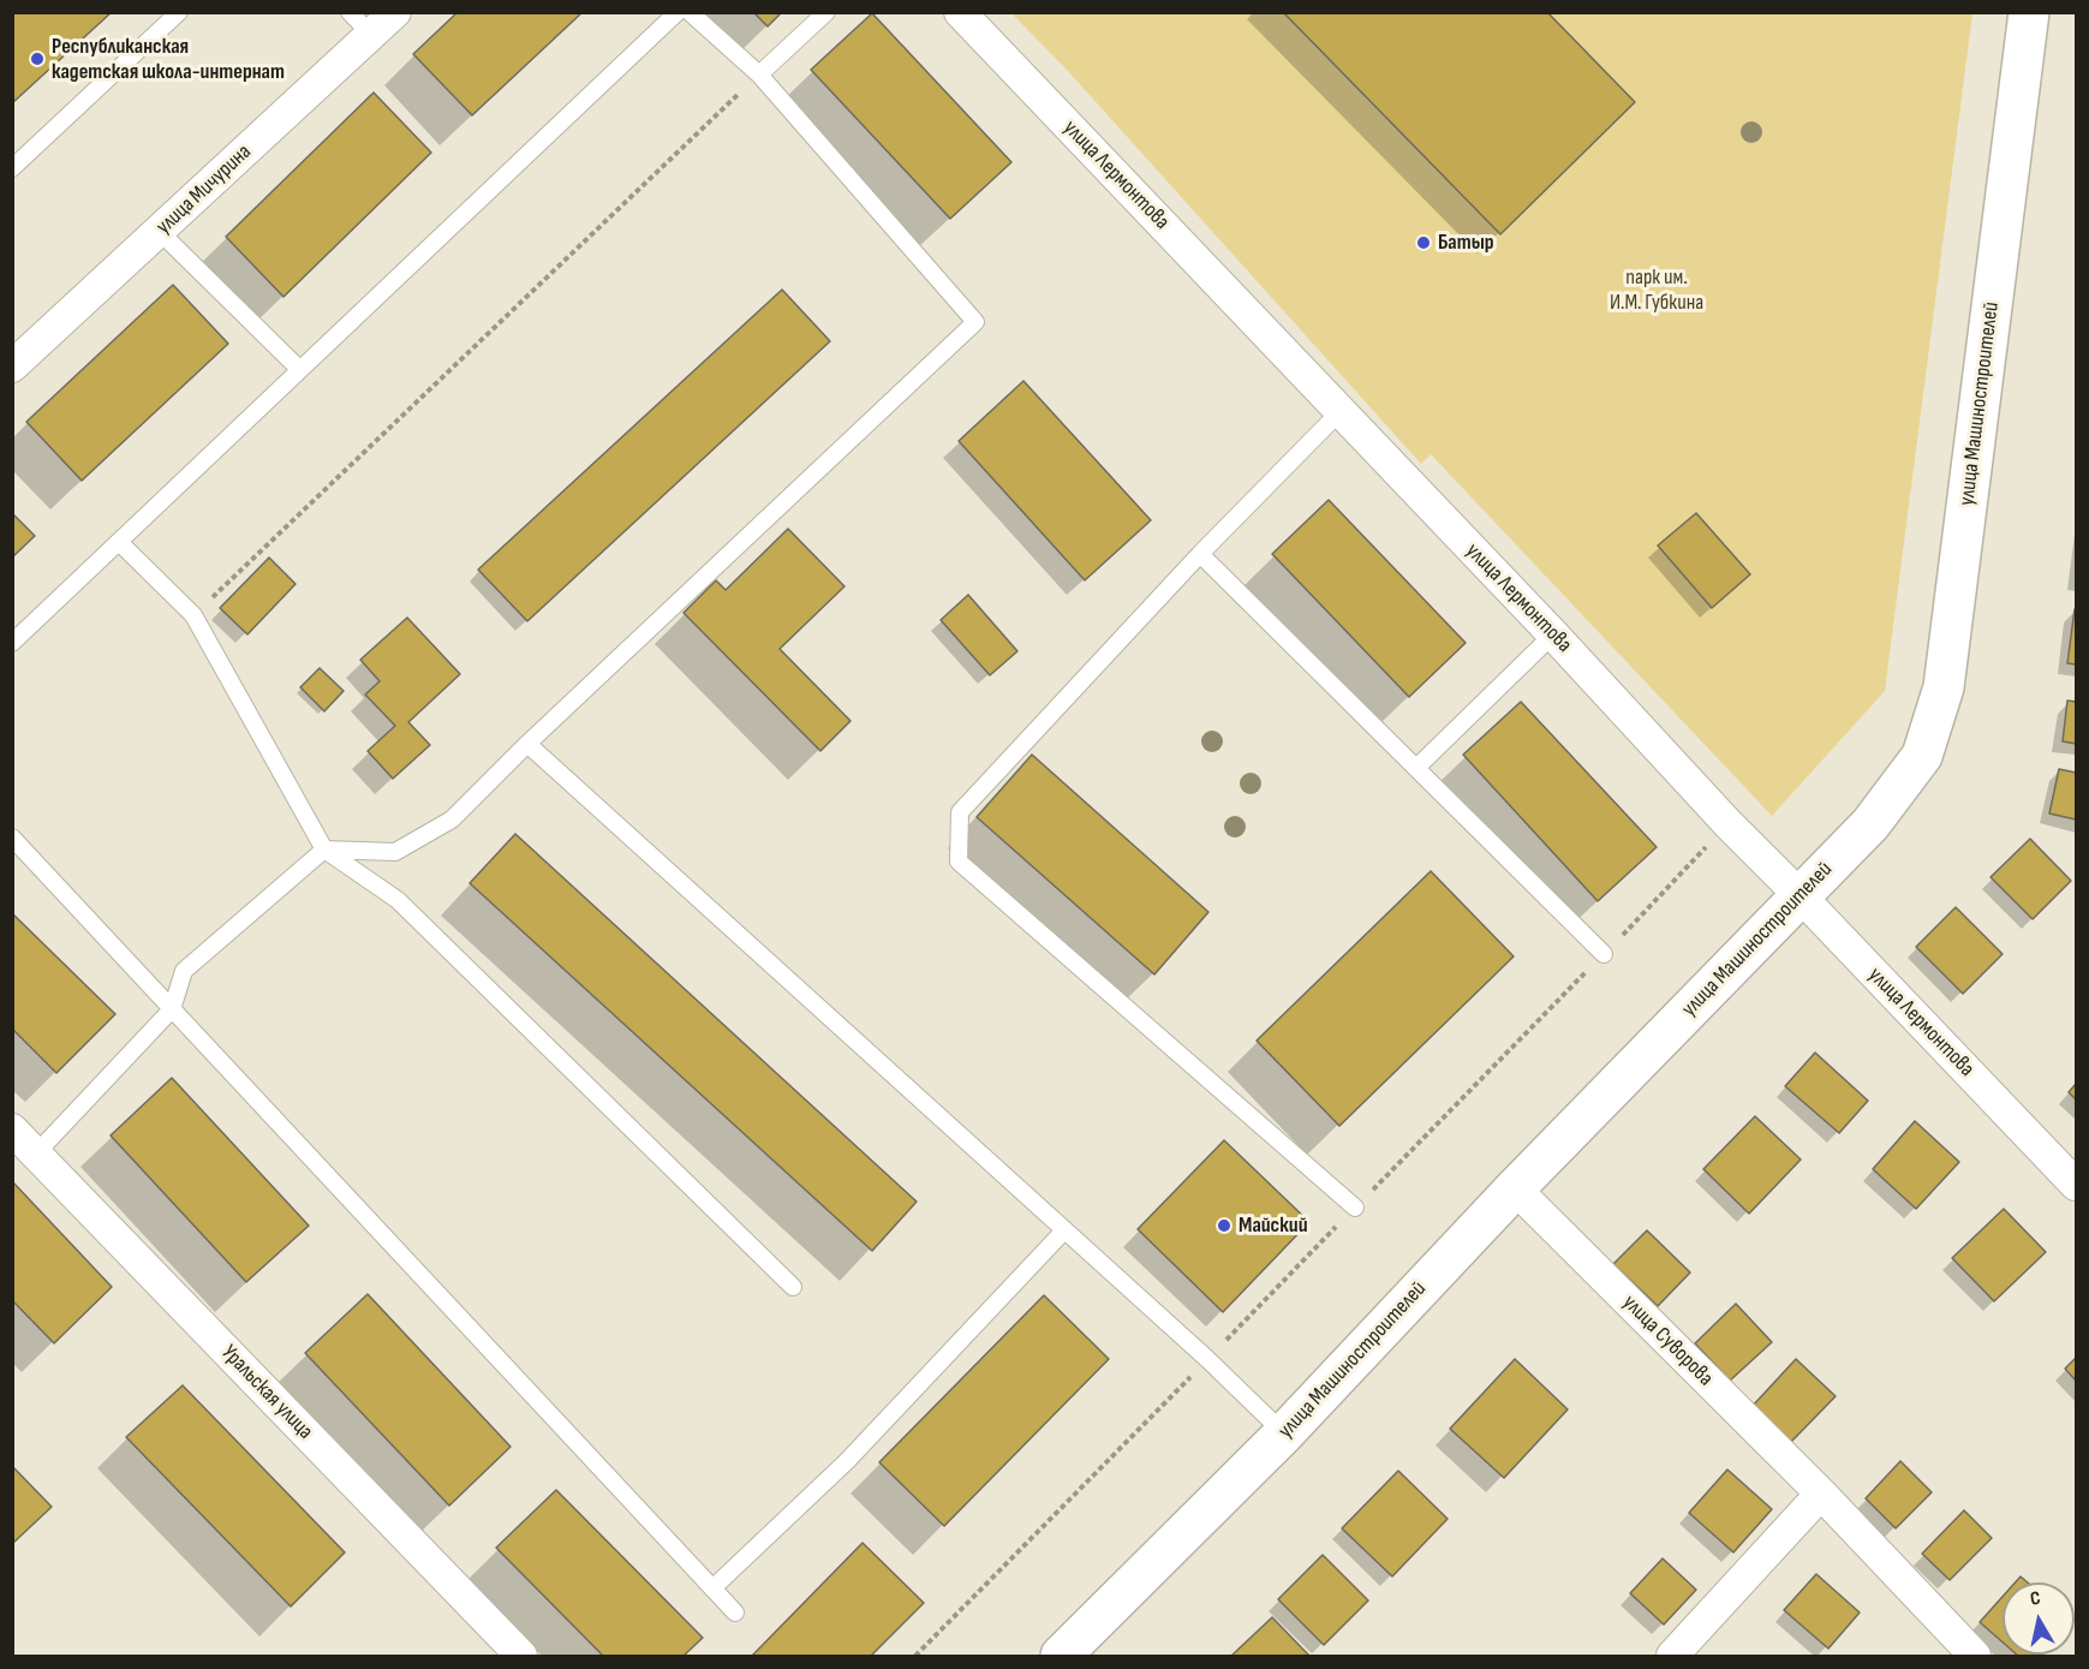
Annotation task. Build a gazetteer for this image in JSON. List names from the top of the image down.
{
  "streets": {
    "street": [
      "улица Лермонтова",
      "улица Мичурина",
      "улица Машиностроителей",
      "улица Суворова",
      "Уральская улица"
    ]
  },
  "crossings": [
    ["улица Лермонтова", "улица Машиностроителей"],
    ["улица Машиностроителей", "улица Суворова"]
  ],
  "parks": ["парк им. И.М. Губкина"],
  "places": ["Республиканская кадетская школа-интернат", "Батыр", "Майский"],
  "north": "top"
}
